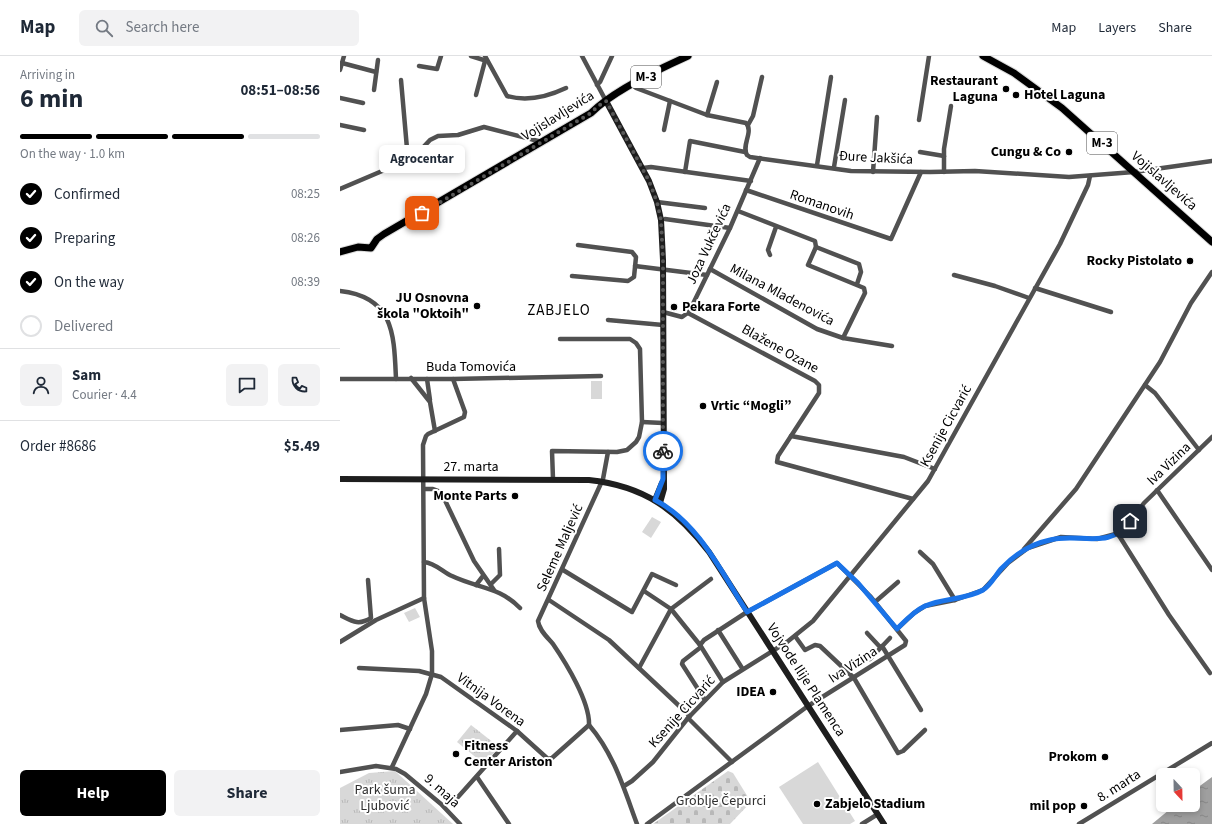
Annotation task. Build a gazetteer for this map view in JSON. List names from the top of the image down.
{
  "streets": {
    "main road": ["M-3", "Vojislavljevića"],
    "street": [
      "Đure Jakšića",
      "Romanovih",
      "Joza Vukčevića",
      "Milana Mladenovića",
      "Blažene Ozane",
      "Buda Tomovića",
      "Ksenije Cicvarić",
      "Iva Vizina",
      "27. marta",
      "Seleme Maljević",
      "Vojvode Ilije Plamenca",
      "Vitnija Vorena",
      "8. marta",
      "9. maja"
    ]
  },
  "crossings": [
    ["Vojislavljevića", "Đure Jakšića"],
    ["Đure Jakšića", "Romanovih"],
    ["Đure Jakšića", "Joza Vukčevića"],
    ["Đure Jakšića", "Ksenije Cicvarić"],
    ["Romanovih", "Joza Vukčevića"],
    ["Joza Vukčevića", "Milana Mladenovića"],
    ["Joza Vukčevića", "Blažene Ozane"],
    ["Blažene Ozane", "Ksenije Cicvarić"],
    ["Ksenije Cicvarić", "Iva Vizina"],
    ["Ksenije Cicvarić", "Vojvode Ilije Plamenca"],
    ["Iva Vizina", "Vojvode Ilije Plamenca"],
    ["27. marta", "Seleme Maljević"],
    ["27. marta", "Vojvode Ilije Plamenca"],
    ["Seleme Maljević", "Vitnija Vorena"]
  ],
  "districts": ["ZABJELO"],
  "parks": ["Park šuma Ljubović", "Groblje Čepurci"],
  "places": [
    "Restaurant Laguna",
    "Hotel Laguna",
    "Cungu & Co",
    "Agrocentar",
    "Rocky Pistolato",
    "JU Osnovna škola \"Oktoih\"",
    "Pekara Forte",
    "Vrtic “Mogli”",
    "Monte Parts",
    "IDEA",
    "Fitness Center Ariston",
    "Prokom",
    "Zabjelo Stadium",
    "mil pop"
  ],
  "north": "bottom",
  "page": {
    "header": "Map",
    "search": "Search here",
    "nav": ["Map", "Layers", "Share"],
    "heading": ["6 min", "Arriving in", "08:51–08:56"],
    "panel": [
      "Sam",
      "Courier · 4.4",
      "Order #8686",
      "$5.49"
    ],
    "bar": "On the way · 1.0 km",
    "bubble": "Agrocentar",
    "list": [
      ["Confirmed", "08:25"],
      ["Preparing", "08:26"],
      ["On the way", "08:39"],
      "Delivered"
    ],
    "buttons": ["Help", "Share"]
  }
}
